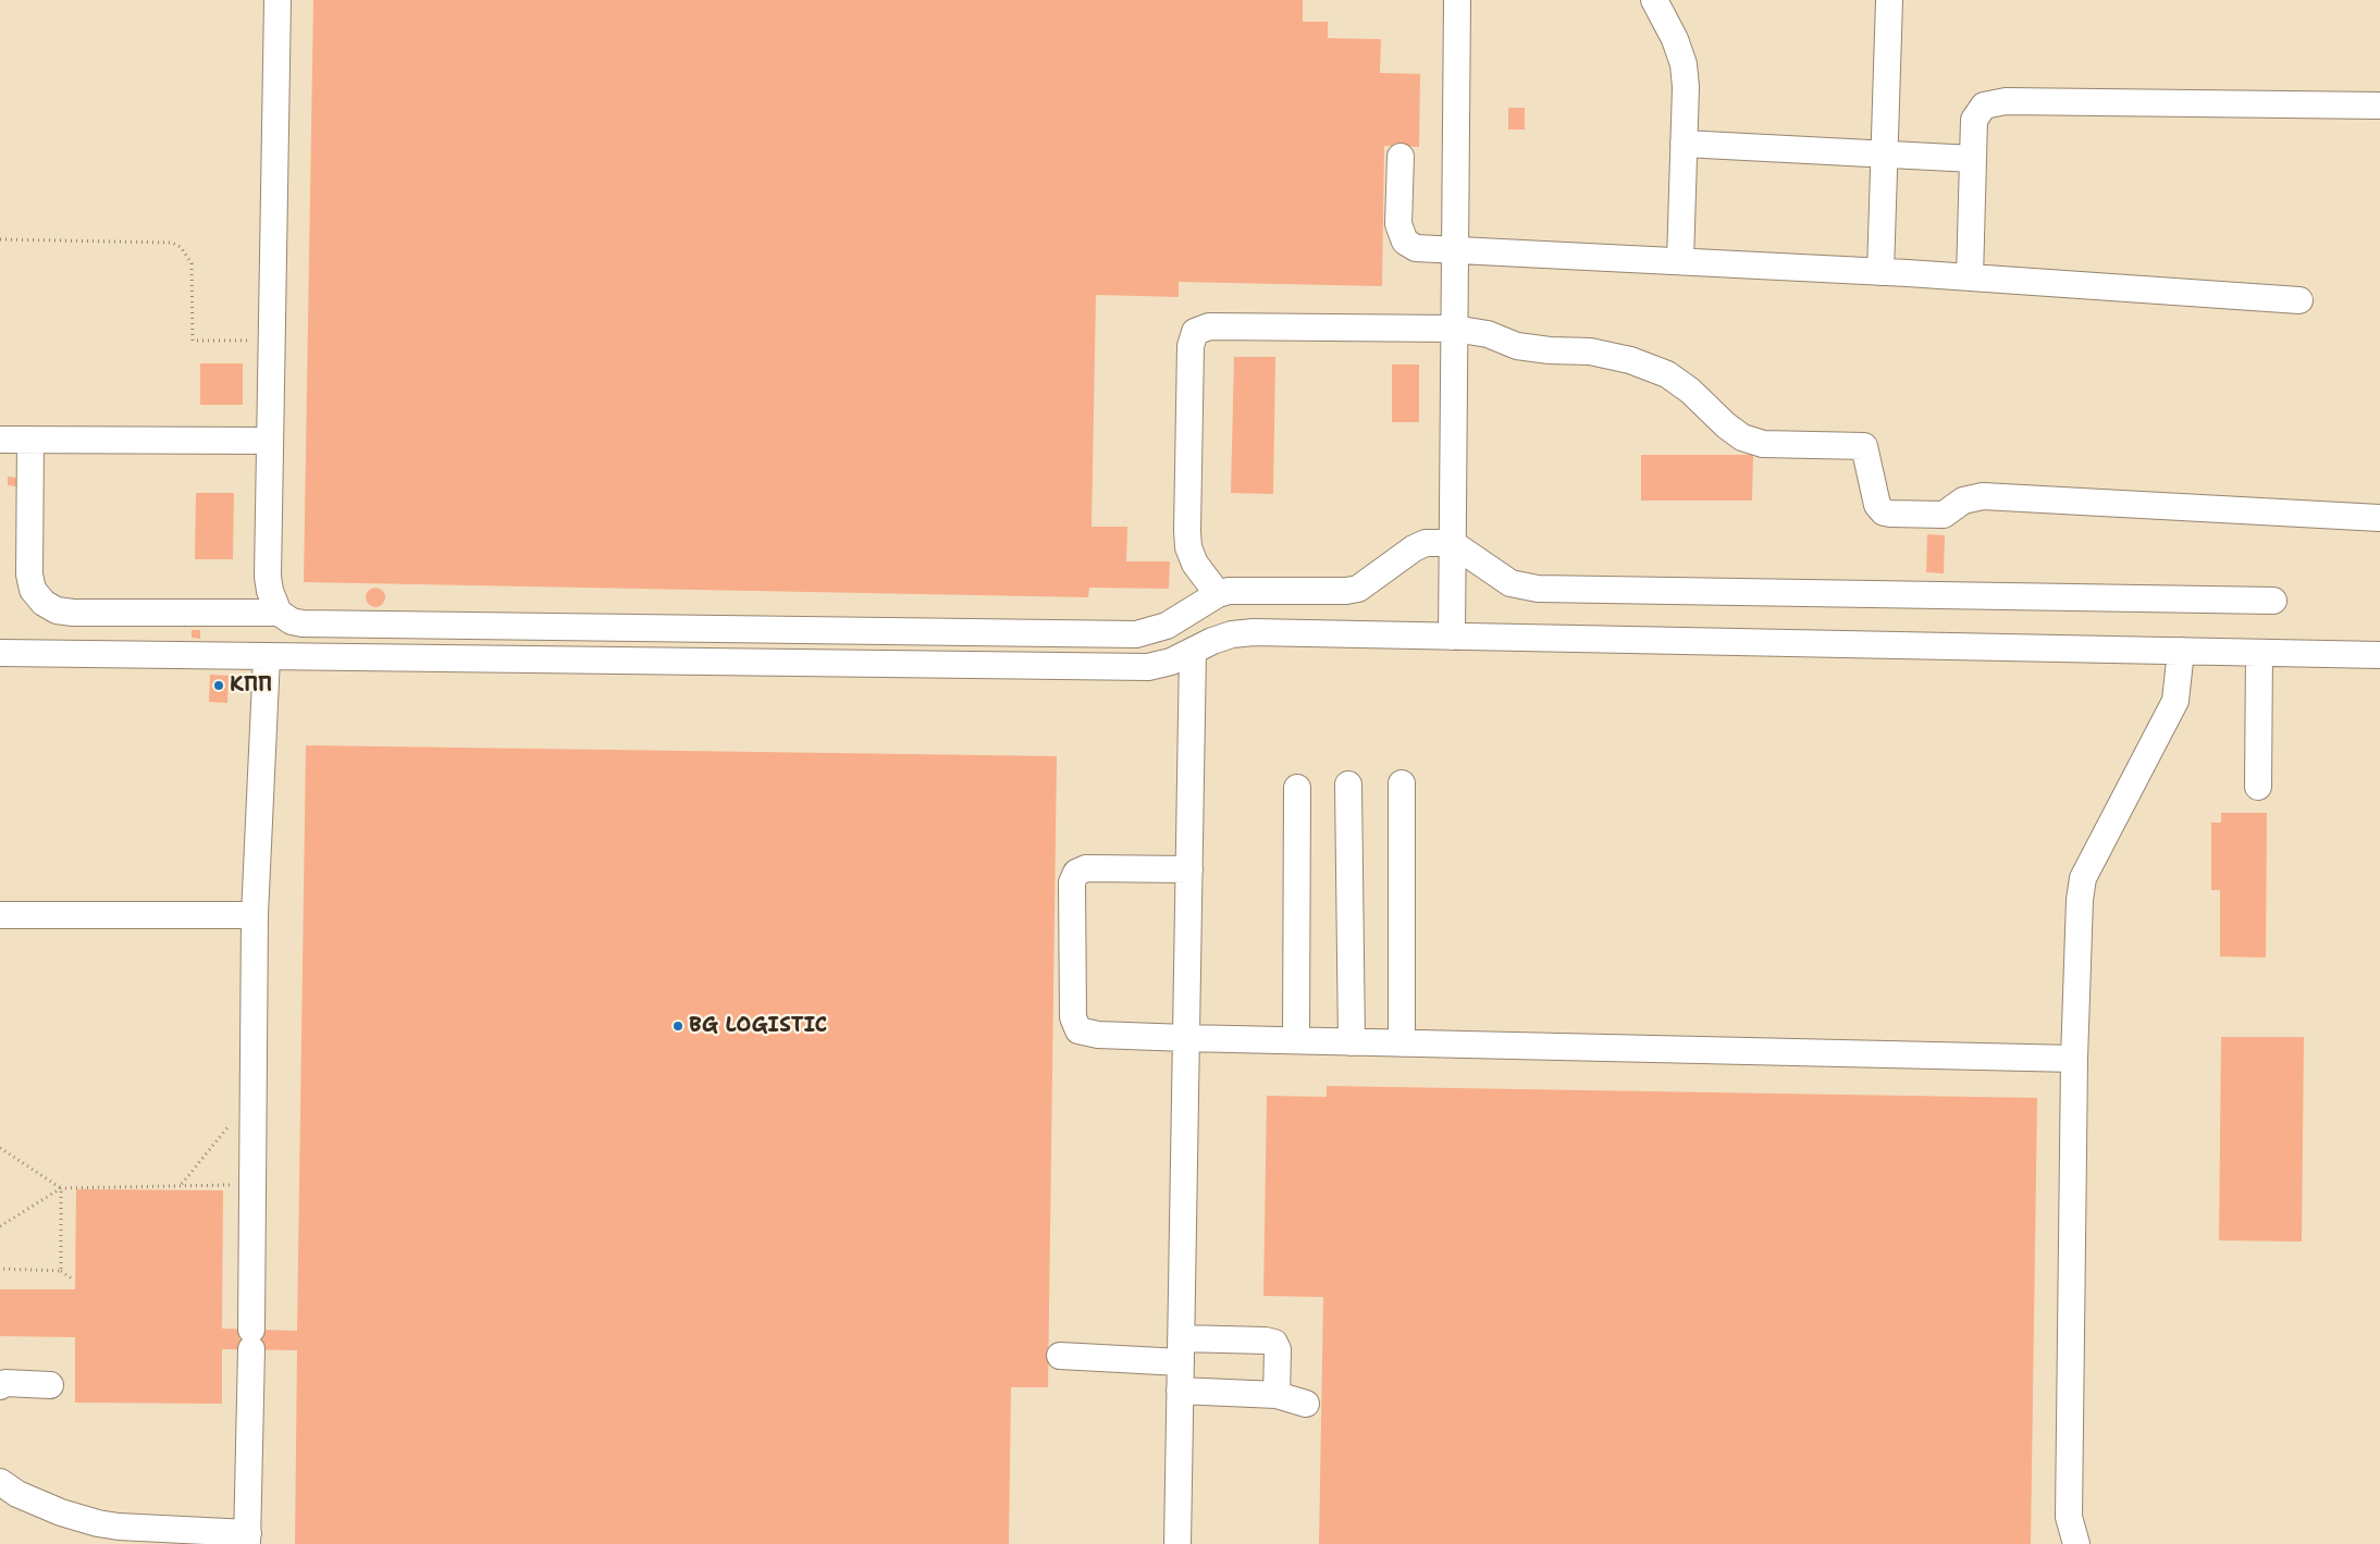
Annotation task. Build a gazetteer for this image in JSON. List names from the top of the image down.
{
  "places": ["КПП", "BG LOGISTIC"]
}
